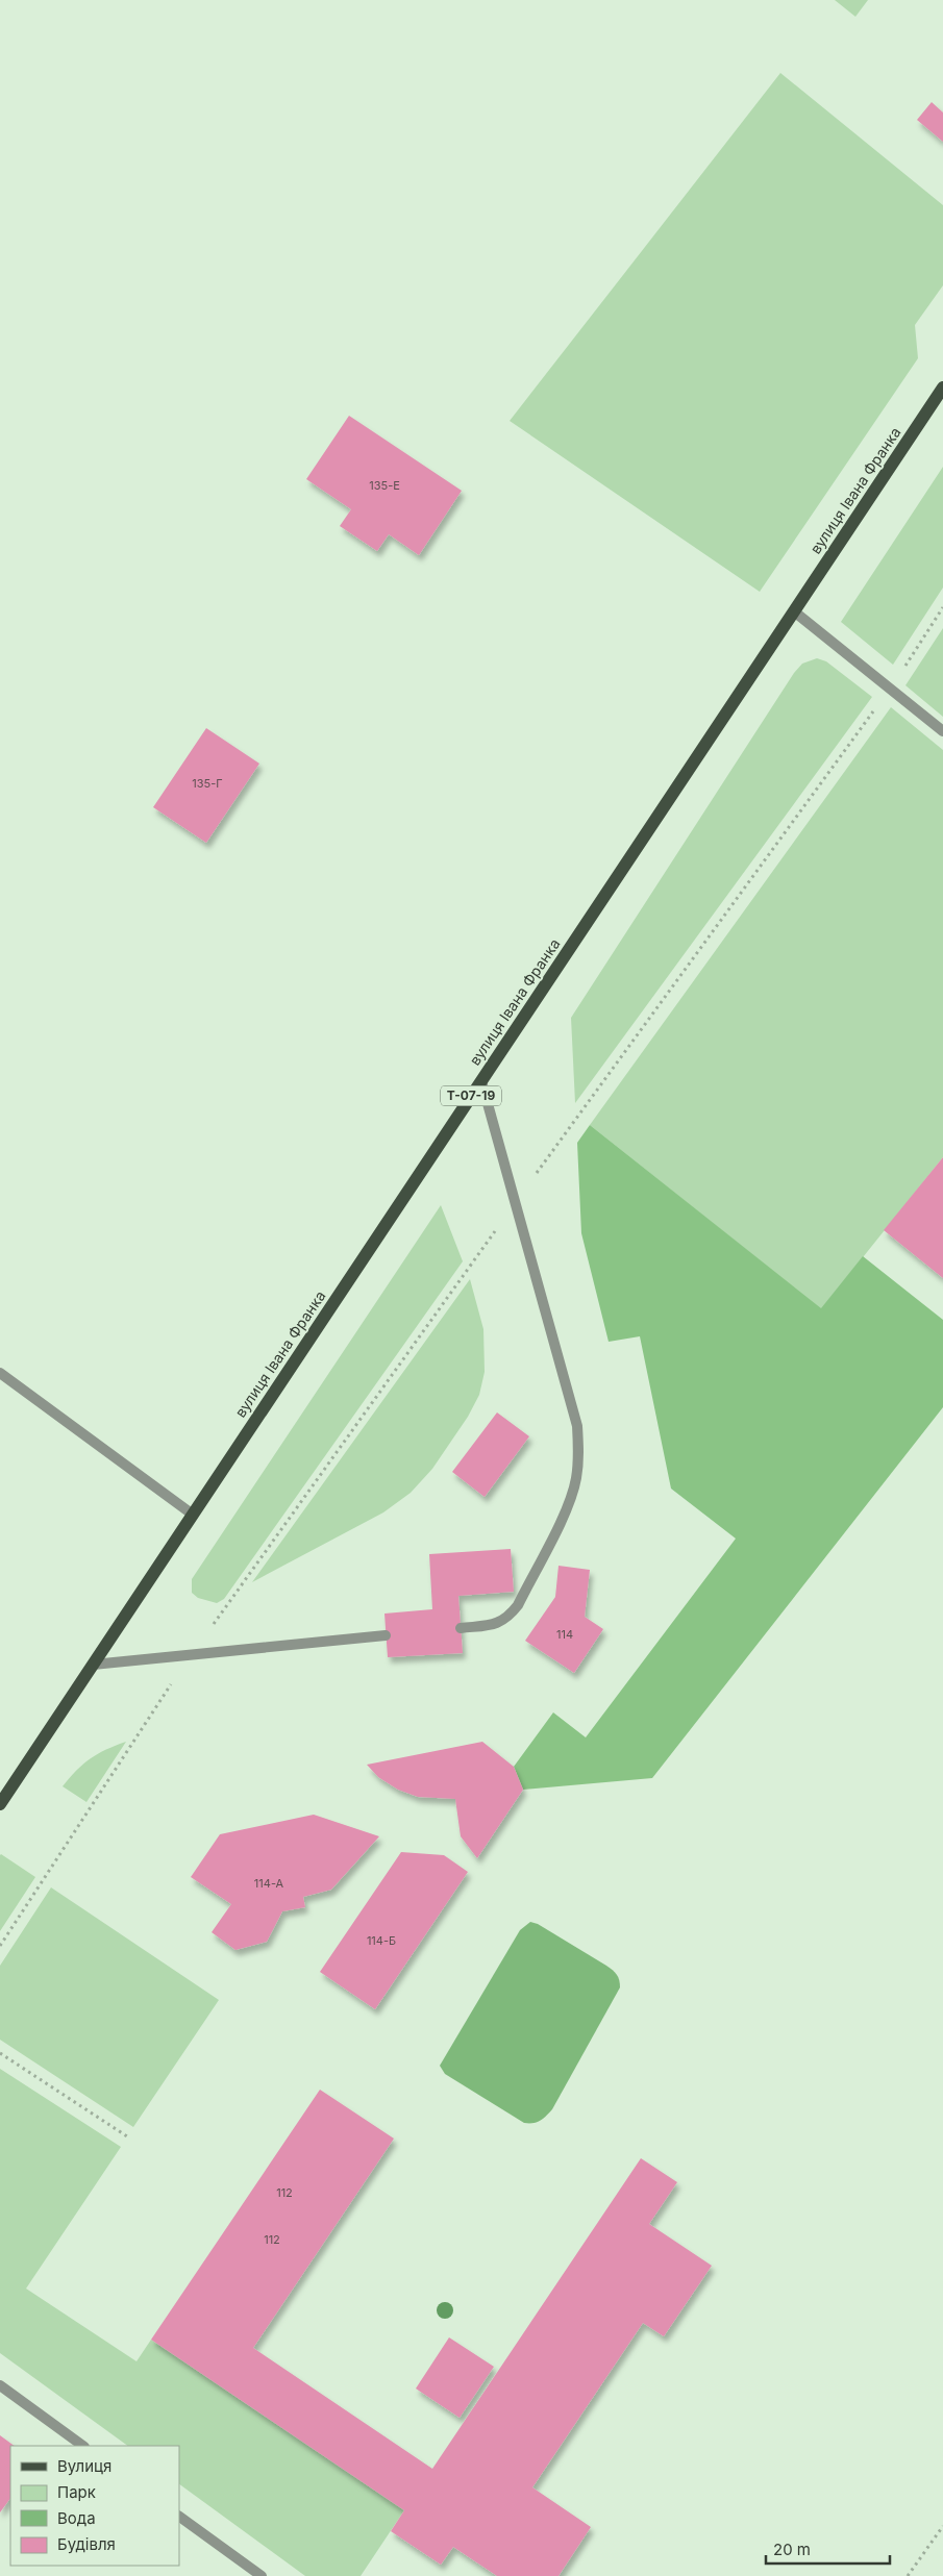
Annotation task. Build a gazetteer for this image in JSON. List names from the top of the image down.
{
  "streets": {
    "main road": ["вулиця Івана Франка", "Т-07-19"]
  },
  "house_numbers": [
    "135-Е",
    "135-Г",
    "114",
    "114-А",
    "114-Б",
    "112",
    "112"
  ],
  "legend": [
    "Вулиця",
    "Парк",
    "Вода",
    "Будівля"
  ],
  "scale_bar": "20 m"
}
